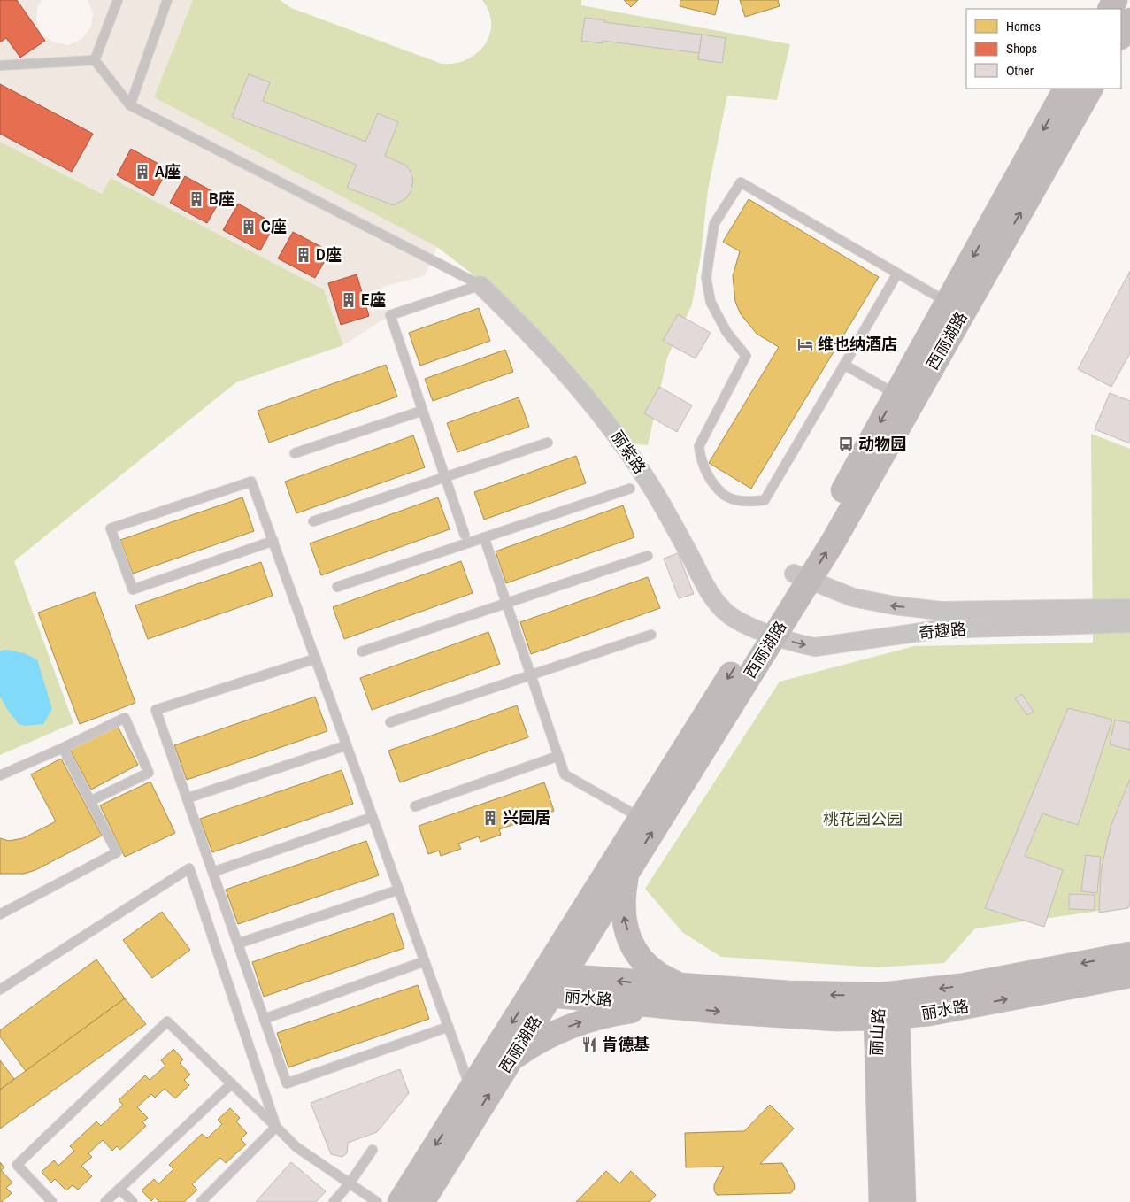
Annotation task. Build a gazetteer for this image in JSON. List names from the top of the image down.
{
  "streets": {
    "street": [
      "西丽湖路",
      "丽紫路",
      "奇趣路",
      "丽水路",
      "丽山路"
    ]
  },
  "crossings": [
    ["西丽湖路", "丽紫路"],
    ["西丽湖路", "奇趣路"],
    ["西丽湖路", "丽水路"],
    ["丽紫路", "奇趣路"],
    ["丽水路", "丽山路"]
  ],
  "parks": ["桃花园公园"],
  "places": {
    "building": [
      "A座",
      "B座",
      "C座",
      "D座",
      "E座",
      "兴园居"
    ],
    "hotel": ["维也纳酒店"],
    "bus stop": ["动物园"],
    "restaurant": ["肯德基"]
  },
  "legend": ["Homes", "Shops", "Other"]
}
